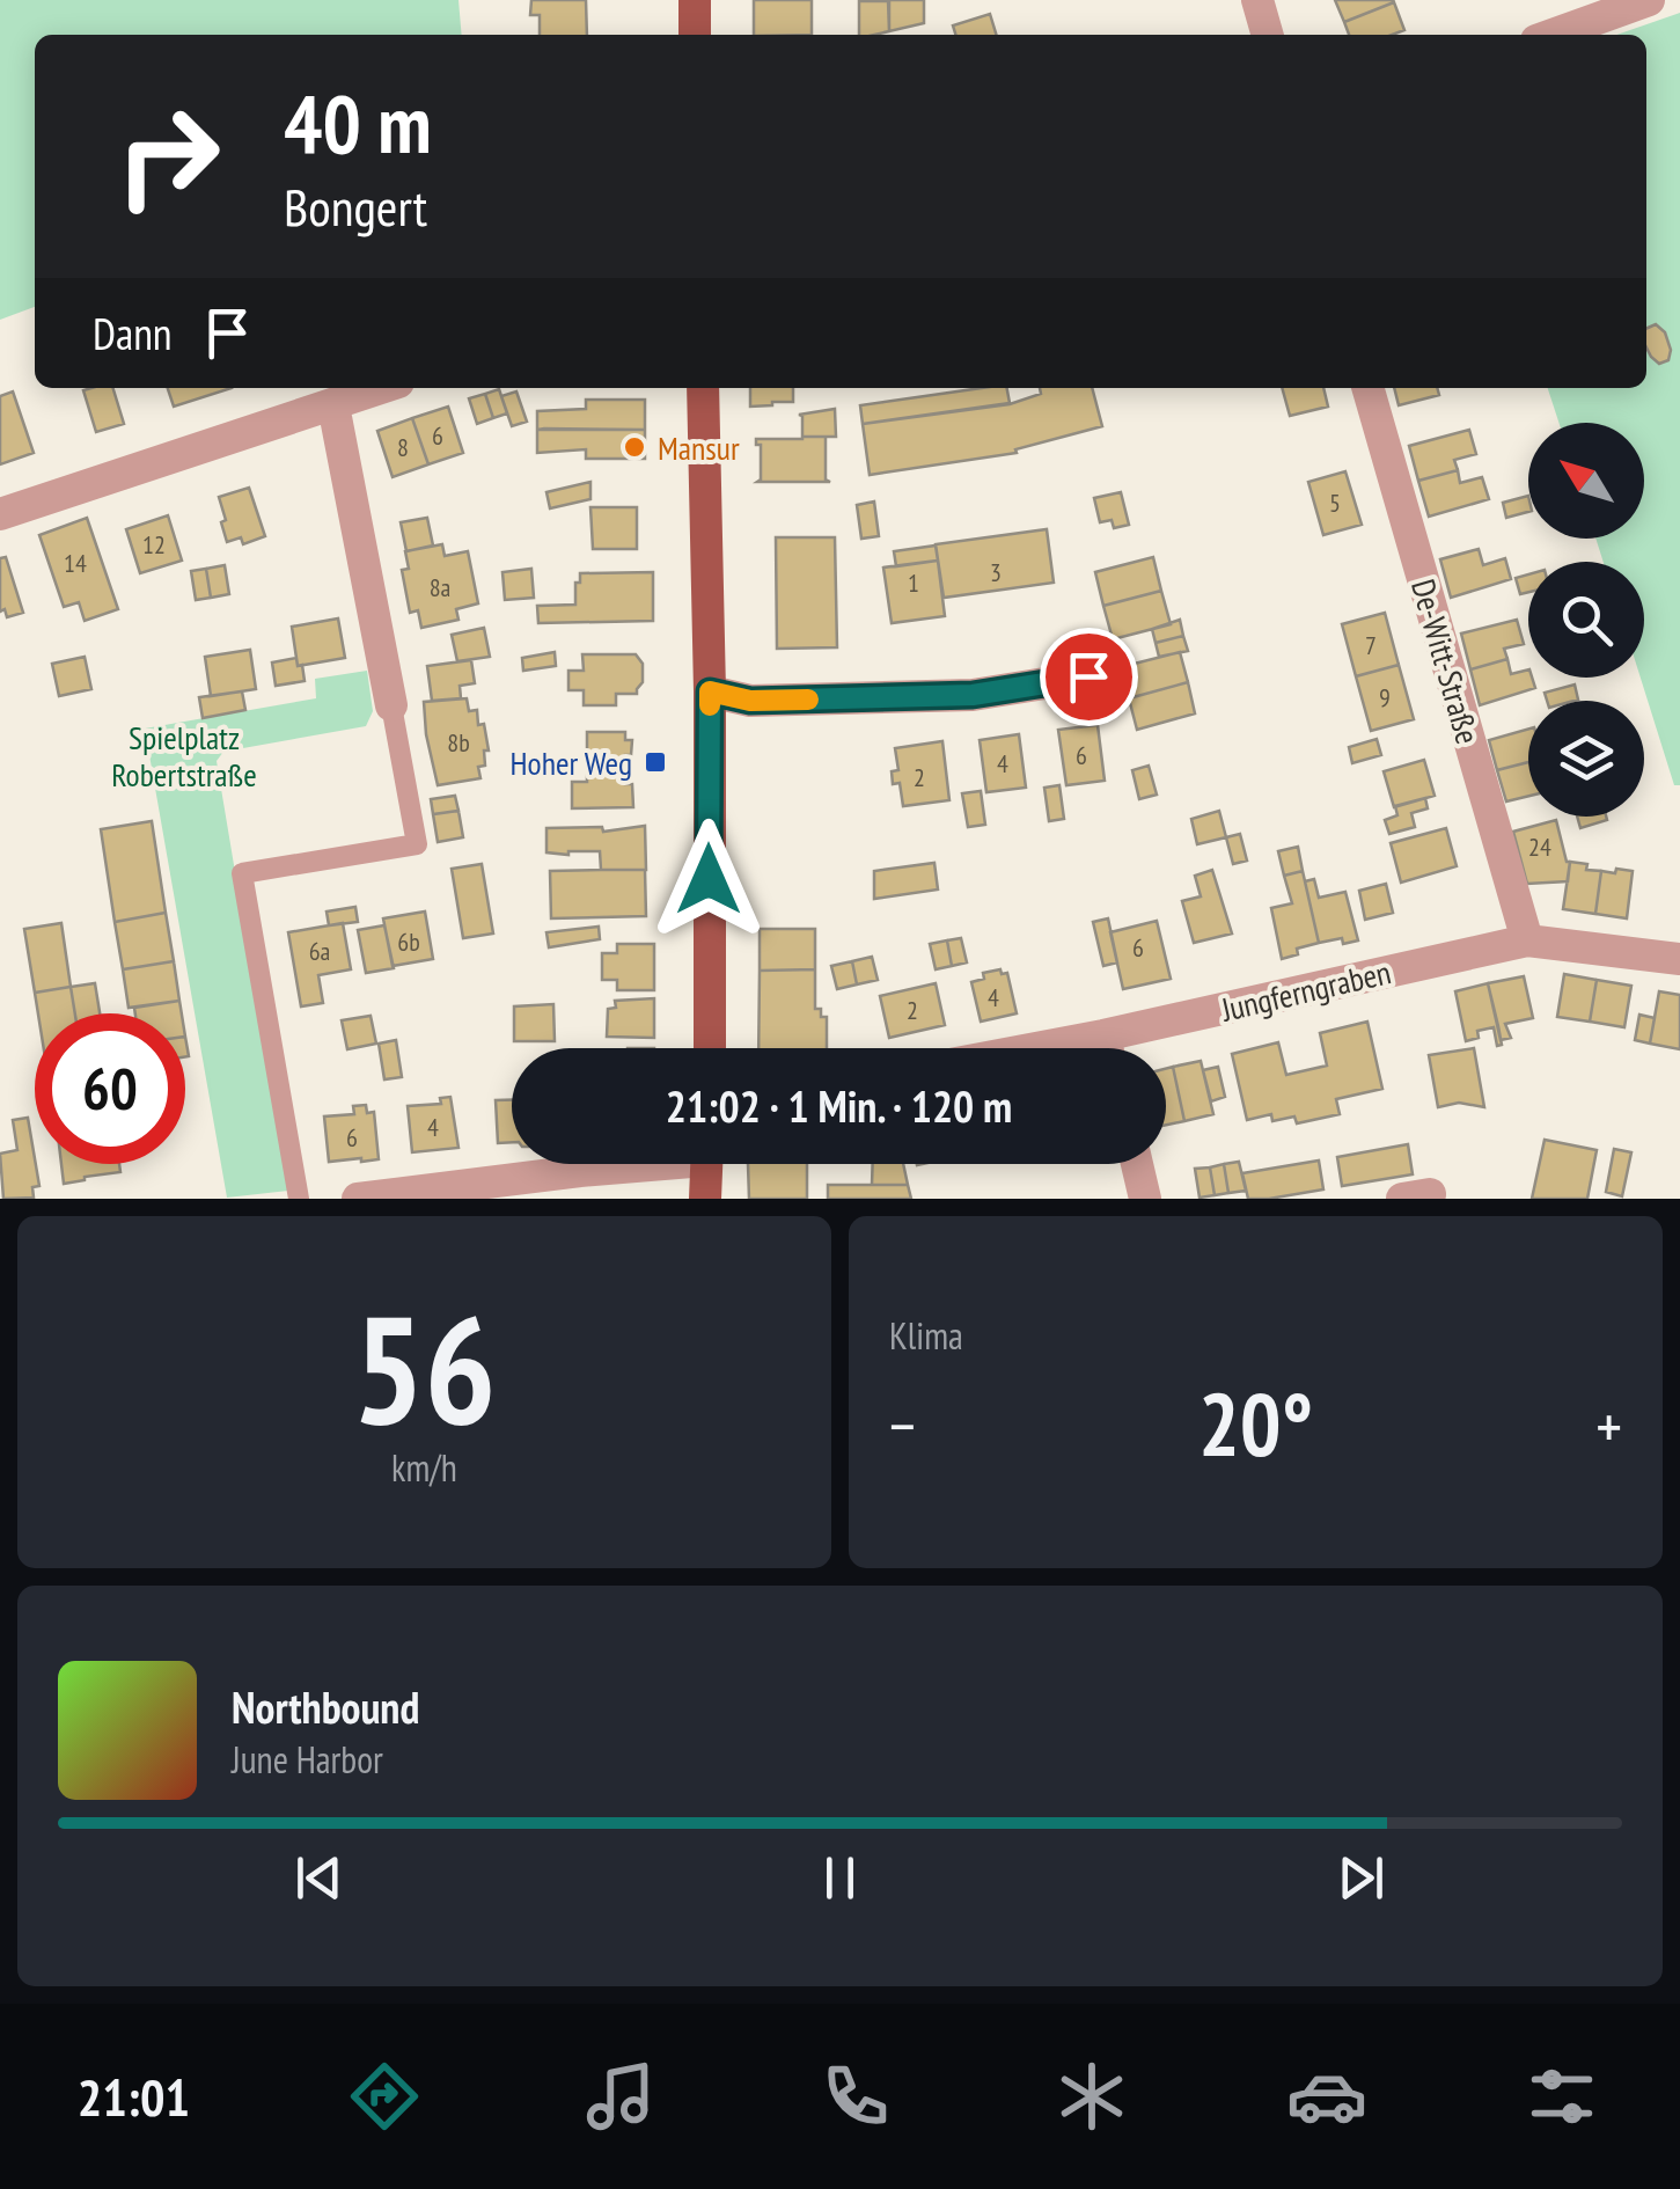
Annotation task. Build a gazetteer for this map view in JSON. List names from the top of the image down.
{
  "streets": {
    "street": ["De-Witt-Straße", "Jungferngraben"]
  },
  "crossings": [
    ["De-Witt-Straße", "Jungferngraben"]
  ],
  "parks": ["Spielplatz Robertstraße"],
  "places": {
    "other": ["Mansur"],
    "transit": ["Hoher Weg"]
  },
  "house_numbers": [
    "6",
    "8",
    "5",
    "12",
    "14",
    "3",
    "1",
    "8a",
    "7",
    "9",
    "8b",
    "6",
    "4",
    "2",
    "24",
    "6b",
    "6",
    "6a",
    "4",
    "2",
    "4",
    "6"
  ],
  "north": "top left",
  "page": {
    "turn": ["40 m", "Bongert"],
    "then": "Dann",
    "limit": "60",
    "trip": "21:02 · 1 Min. · 120 m",
    "tile": [
      ["56", "km/h"],
      "Klima"
    ],
    "heat": ["−", "20°", "+"],
    "song": ["Northbound", "June Harbor"],
    "tabs": "21:01"
  }
}
